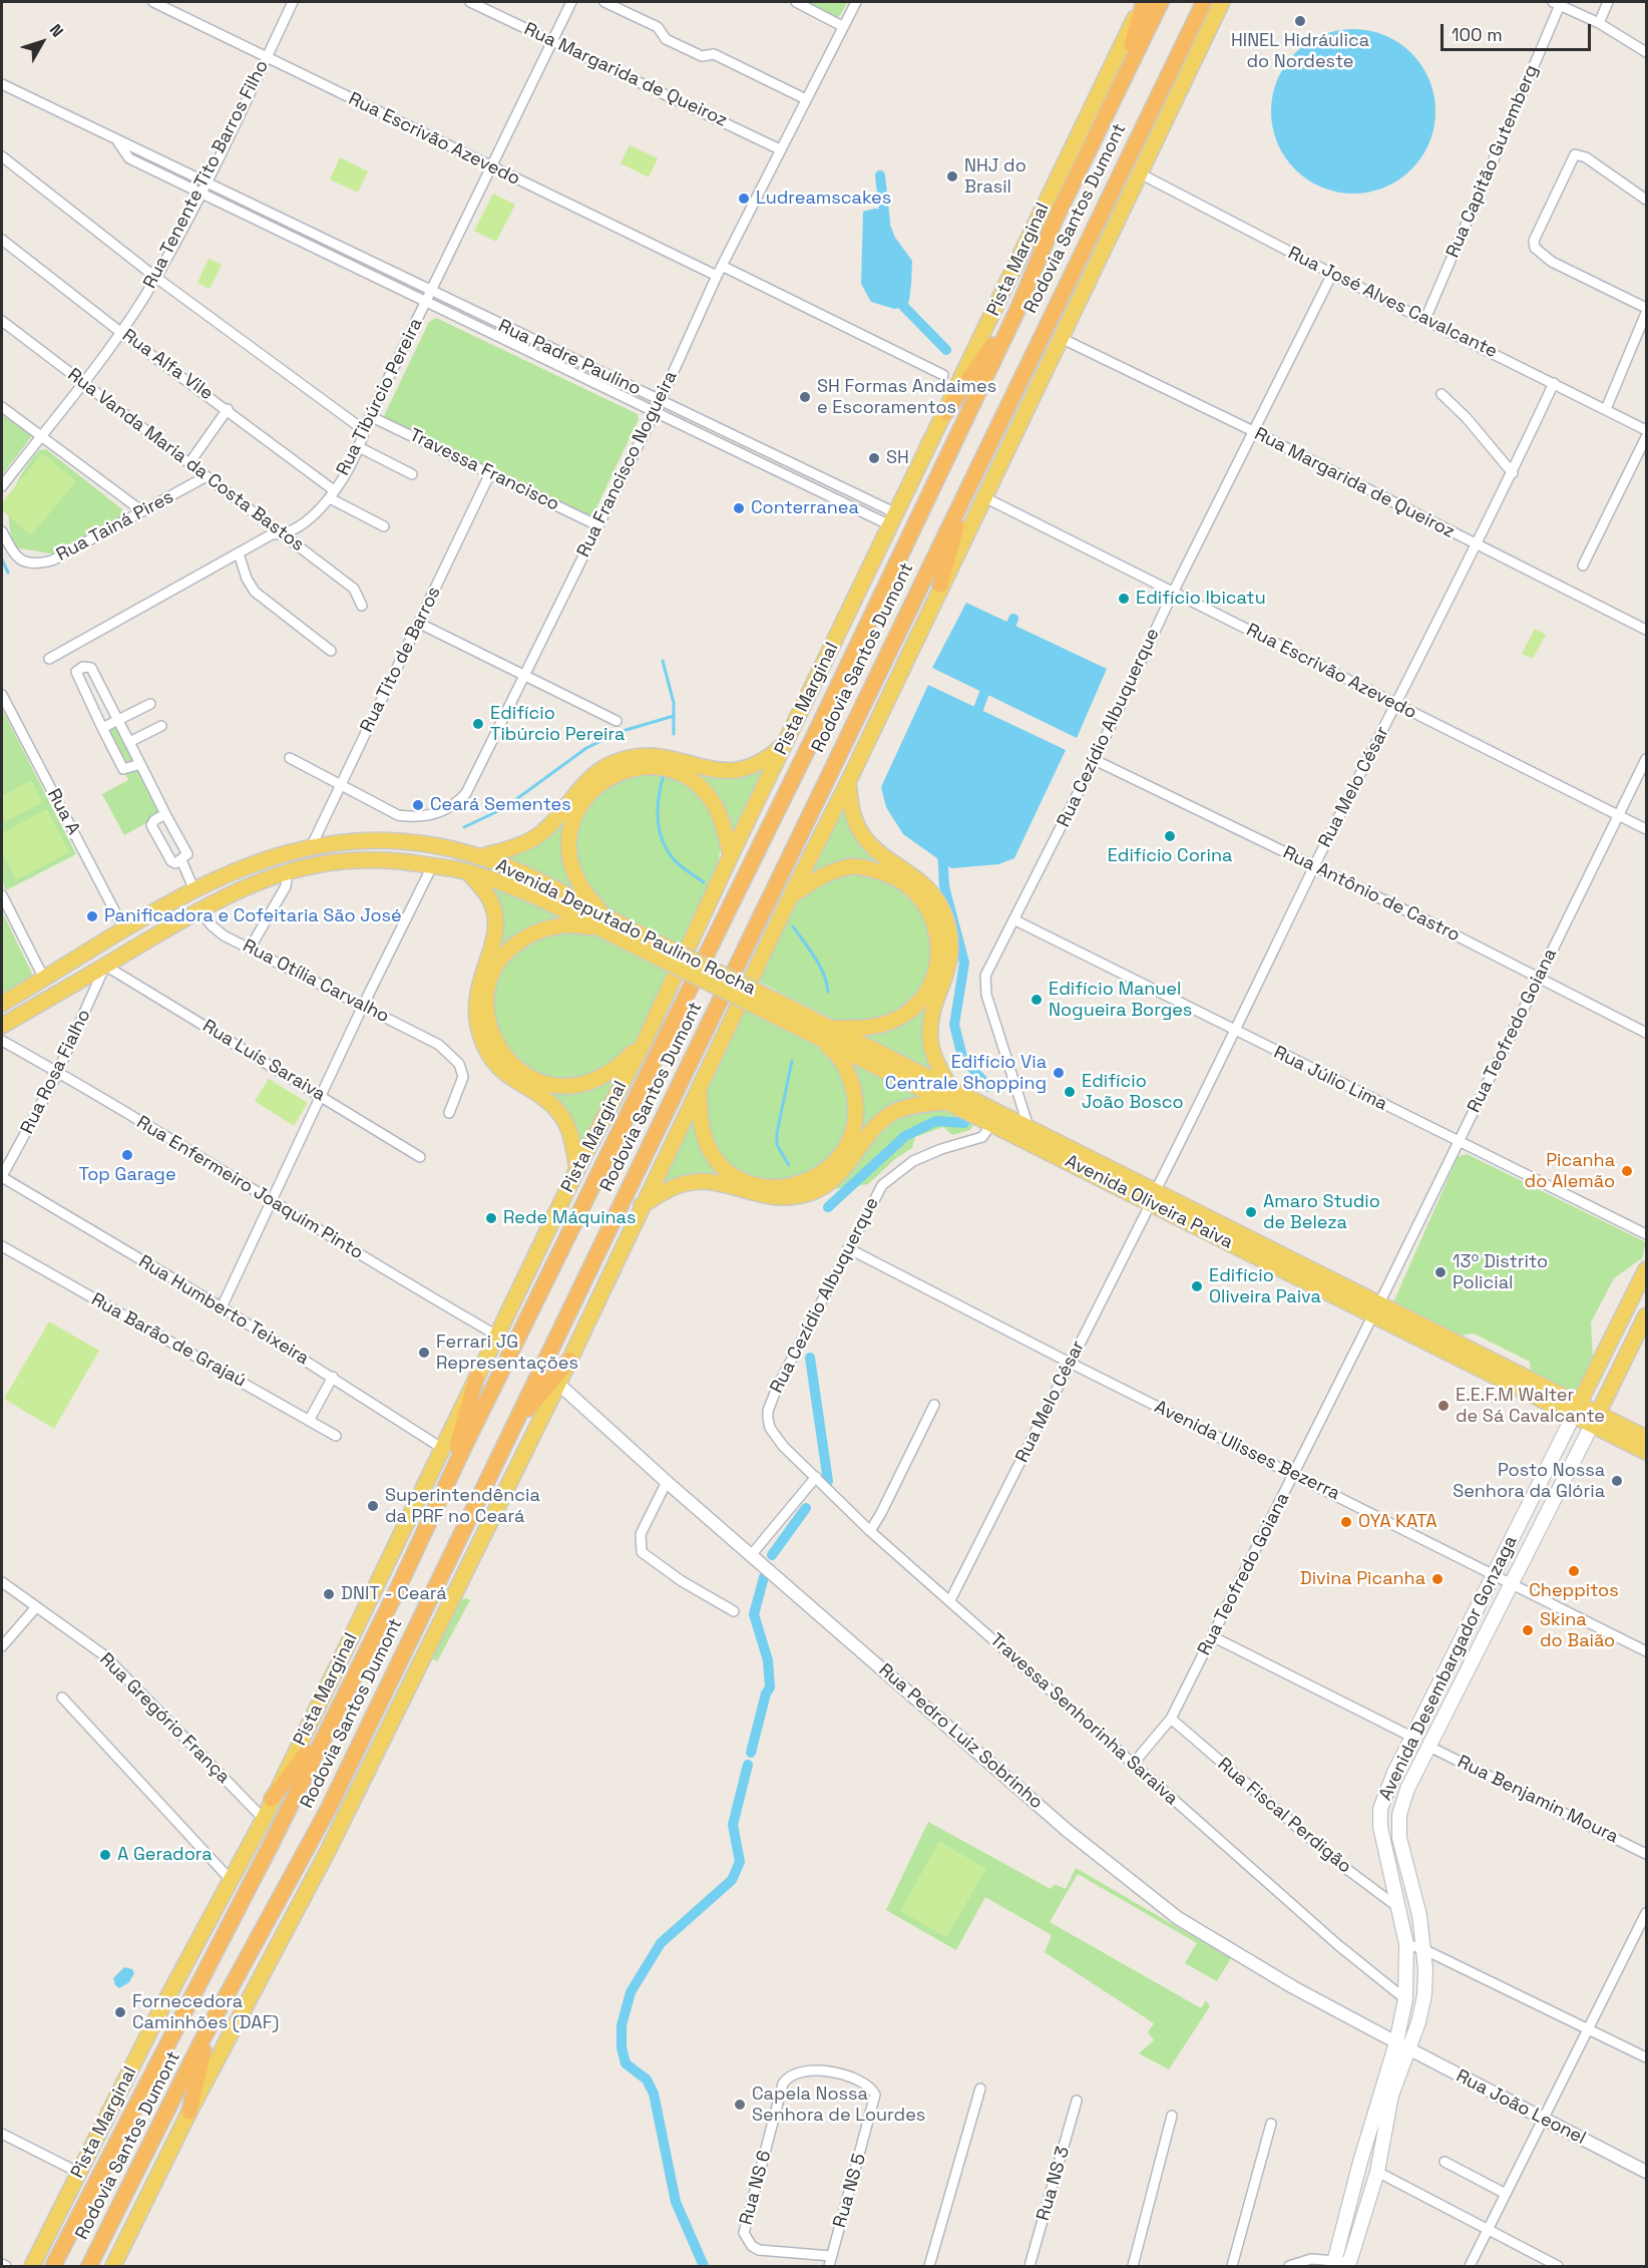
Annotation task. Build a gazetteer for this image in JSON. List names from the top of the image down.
{
  "streets": {
    "highway": ["Rodovia Santos Dumont"],
    "main road": [
      "Pista Marginal",
      "Avenida Deputado Paulino Rocha",
      "Avenida Oliveira Paiva",
      "Avenida Desembargador Gonzaga"
    ],
    "street": [
      "Rua Margarida de Queiroz",
      "Rua Escrivão Azevedo",
      "Rua Capitão Gutemberg",
      "Rua Tenente Tito Barros Filho",
      "Rua José Alves Cavalcante",
      "Rua Padre Paulino",
      "Rua Alfa Vile",
      "Rua Tibúrcio Pereira",
      "Rua Vanda Maria da Costa Bastos",
      "Rua Francisco Nogueira",
      "Travessa Francisco",
      "Rua Tainá Pires",
      "Rua Tito de Barros",
      "Rua Cezídio Albuquerque",
      "Rua Melo César",
      "Rua A",
      "Rua Antônio de Castro",
      "Rua Otília Carvalho",
      "Rua Teofredo Goiana",
      "Rua Luís Saraiva",
      "Rua Rosa Fialho",
      "Rua Júlio Lima",
      "Rua Enfermeiro Joaquim Pinto",
      "Rua Humberto Teixeira",
      "Rua Barão de Grajaú",
      "Avenida Ulisses Bezerra",
      "Rua Gregório França",
      "Travessa Senhorinha Saraiva",
      "Rua Pedro Luiz Sobrinho",
      "Rua Benjamin Moura",
      "Rua Fiscal Perdigão",
      "Rua João Leonel",
      "Rua NS 3",
      "Rua NS 6",
      "Rua NS 5"
    ]
  },
  "crossings": [
    ["Rua Margarida de Queiroz", "Rua Tibúrcio Pereira"],
    ["Rua Margarida de Queiroz", "Rua Francisco Nogueira"],
    ["Rua Margarida de Queiroz", "Rua Cezídio Albuquerque"],
    ["Rua Margarida de Queiroz", "Rua Melo César"],
    ["Rua Escrivão Azevedo", "Rua Tenente Tito Barros Filho"],
    ["Rua Escrivão Azevedo", "Rua Tibúrcio Pereira"],
    ["Rua Escrivão Azevedo", "Rua Francisco Nogueira"],
    ["Rua Escrivão Azevedo", "Rua Cezídio Albuquerque"],
    ["Rua Escrivão Azevedo", "Rua Melo César"],
    ["Rua Escrivão Azevedo", "Rua Teofredo Goiana"],
    ["Rua Capitão Gutemberg", "Rua José Alves Cavalcante"],
    ["Rua Tenente Tito Barros Filho", "Rua Padre Paulino"],
    ["Rua Tenente Tito Barros Filho", "Rua Alfa Vile"],
    ["Rua Tenente Tito Barros Filho", "Rua Vanda Maria da Costa Bastos"],
    ["Pista Marginal", "Rua Padre Paulino"],
    ["Pista Marginal", "Rua Enfermeiro Joaquim Pinto"],
    ["Pista Marginal", "Rua Humberto Teixeira"],
    ["Pista Marginal", "Rua Gregório França"],
    ["Rua José Alves Cavalcante", "Rua Cezídio Albuquerque"],
    ["Rua José Alves Cavalcante", "Rua Melo César"],
    ["Rua Padre Paulino", "Rua Tibúrcio Pereira"],
    ["Rua Padre Paulino", "Rua Francisco Nogueira"],
    ["Rua Alfa Vile", "Rua Tibúrcio Pereira"],
    ["Rua Tibúrcio Pereira", "Rua Vanda Maria da Costa Bastos"],
    ["Rua Tibúrcio Pereira", "Travessa Francisco"],
    ["Rua Vanda Maria da Costa Bastos", "Rua Tainá Pires"],
    ["Rua Francisco Nogueira", "Travessa Francisco"],
    ["Rua Francisco Nogueira", "Rua Tito de Barros"],
    ["Travessa Francisco", "Rua Tito de Barros"],
    ["Rua Tito de Barros", "Avenida Deputado Paulino Rocha"],
    ["Rua Cezídio Albuquerque", "Rua Antônio de Castro"],
    ["Rua Cezídio Albuquerque", "Rua Júlio Lima"],
    ["Rua Cezídio Albuquerque", "Avenida Oliveira Paiva"],
    ["Rua Cezídio Albuquerque", "Avenida Ulisses Bezerra"],
    ["Rua Cezídio Albuquerque", "Travessa Senhorinha Saraiva"],
    ["Rua Melo César", "Rua Antônio de Castro"],
    ["Rua Melo César", "Rua Júlio Lima"],
    ["Rua Melo César", "Avenida Oliveira Paiva"],
    ["Rua Melo César", "Avenida Ulisses Bezerra"],
    ["Rua Melo César", "Travessa Senhorinha Saraiva"],
    ["Rua A", "Avenida Deputado Paulino Rocha"],
    ["Rua Antônio de Castro", "Rua Teofredo Goiana"],
    ["Avenida Deputado Paulino Rocha", "Rua Otília Carvalho"],
    ["Avenida Deputado Paulino Rocha", "Rua Luís Saraiva"],
    ["Avenida Deputado Paulino Rocha", "Rua Rosa Fialho"],
    ["Avenida Deputado Paulino Rocha", "Avenida Oliveira Paiva"],
    ["Rua Teofredo Goiana", "Rua Júlio Lima"],
    ["Rua Teofredo Goiana", "Avenida Oliveira Paiva"],
    ["Rua Teofredo Goiana", "Avenida Ulisses Bezerra"],
    ["Rua Teofredo Goiana", "Travessa Senhorinha Saraiva"],
    ["Rua Teofredo Goiana", "Rua Fiscal Perdigão"],
    ["Rua Luís Saraiva", "Rua Rosa Fialho"],
    ["Rua Rosa Fialho", "Rua Enfermeiro Joaquim Pinto"],
    ["Rua Rosa Fialho", "Rua Humberto Teixeira"],
    ["Avenida Oliveira Paiva", "Avenida Desembargador Gonzaga"],
    ["Avenida Ulisses Bezerra", "Avenida Desembargador Gonzaga"],
    ["Avenida Desembargador Gonzaga", "Travessa Senhorinha Saraiva"],
    ["Avenida Desembargador Gonzaga", "Rua Pedro Luiz Sobrinho"],
    ["Avenida Desembargador Gonzaga", "Rua Benjamin Moura"],
    ["Avenida Desembargador Gonzaga", "Rua Fiscal Perdigão"],
    ["Avenida Desembargador Gonzaga", "Rua João Leonel"],
    ["Rua Pedro Luiz Sobrinho", "Rua João Leonel"],
    ["Rua NS 6", "Rua NS 5"]
  ],
  "places": [
    "HINEL Hidráulica do Nordeste",
    "NHJ do Brasil",
    "Ludreamscakes",
    "SH Formas Andaimes e Escoramentos",
    "SH",
    "Conterranea",
    "Edifício Ibicatu",
    "Edifício Tibúrcio Pereira",
    "Ceará Sementes",
    "Edifício Corina",
    "Panificadora e Cofeitaria São José",
    "Edifício Manuel Nogueira Borges",
    "Edifício Via Centrale Shopping",
    "Edifício João Bosco",
    "Top Garage",
    "Picanha do Alemão",
    "Amaro Studio de Beleza",
    "Rede Máquinas",
    "13º Distrito Policial",
    "Edifício Oliveira Paiva",
    "Ferrari JG Representações",
    "E.E.F.M Walter de Sá Cavalcante",
    "Posto Nossa Senhora da Glória",
    "Superintendência da PRF no Ceará",
    "OYA KATA",
    "Cheppitos",
    "Divina Picanha",
    "DNIT - Ceará",
    "Skina do Baião",
    "A Geradora",
    "Fornecedora Caminhões (DAF)",
    "Capela Nossa Senhora de Lourdes"
  ],
  "scale_bar": "100 m",
  "north": "top right"
}
